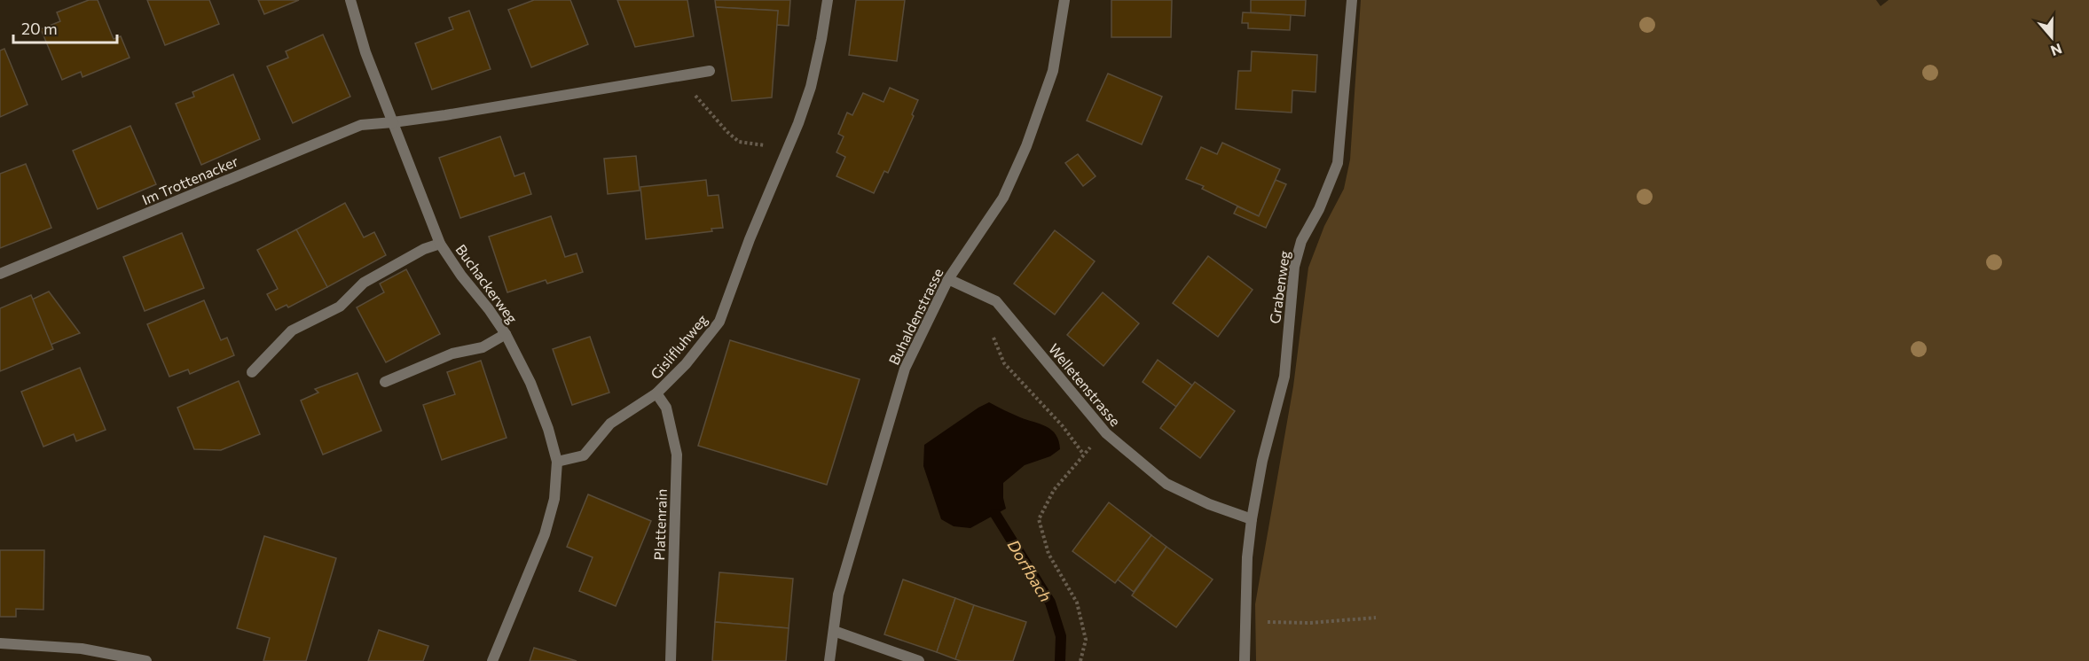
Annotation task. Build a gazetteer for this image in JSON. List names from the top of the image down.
{
  "streets": {
    "street": [
      "Im Trottenacker",
      "Buchackerweg",
      "Grabenweg",
      "Buhaldenstrasse",
      "Gislifluhweg",
      "Welletenstrasse",
      "Plattenrain"
    ]
  },
  "crossings": [
    ["Im Trottenacker", "Buchackerweg"],
    ["Buchackerweg", "Gislifluhweg"],
    ["Grabenweg", "Welletenstrasse"],
    ["Buhaldenstrasse", "Welletenstrasse"],
    ["Gislifluhweg", "Plattenrain"]
  ],
  "water": ["Dorfbach"],
  "scale_bar": "20 m",
  "north": "bottom"
}
